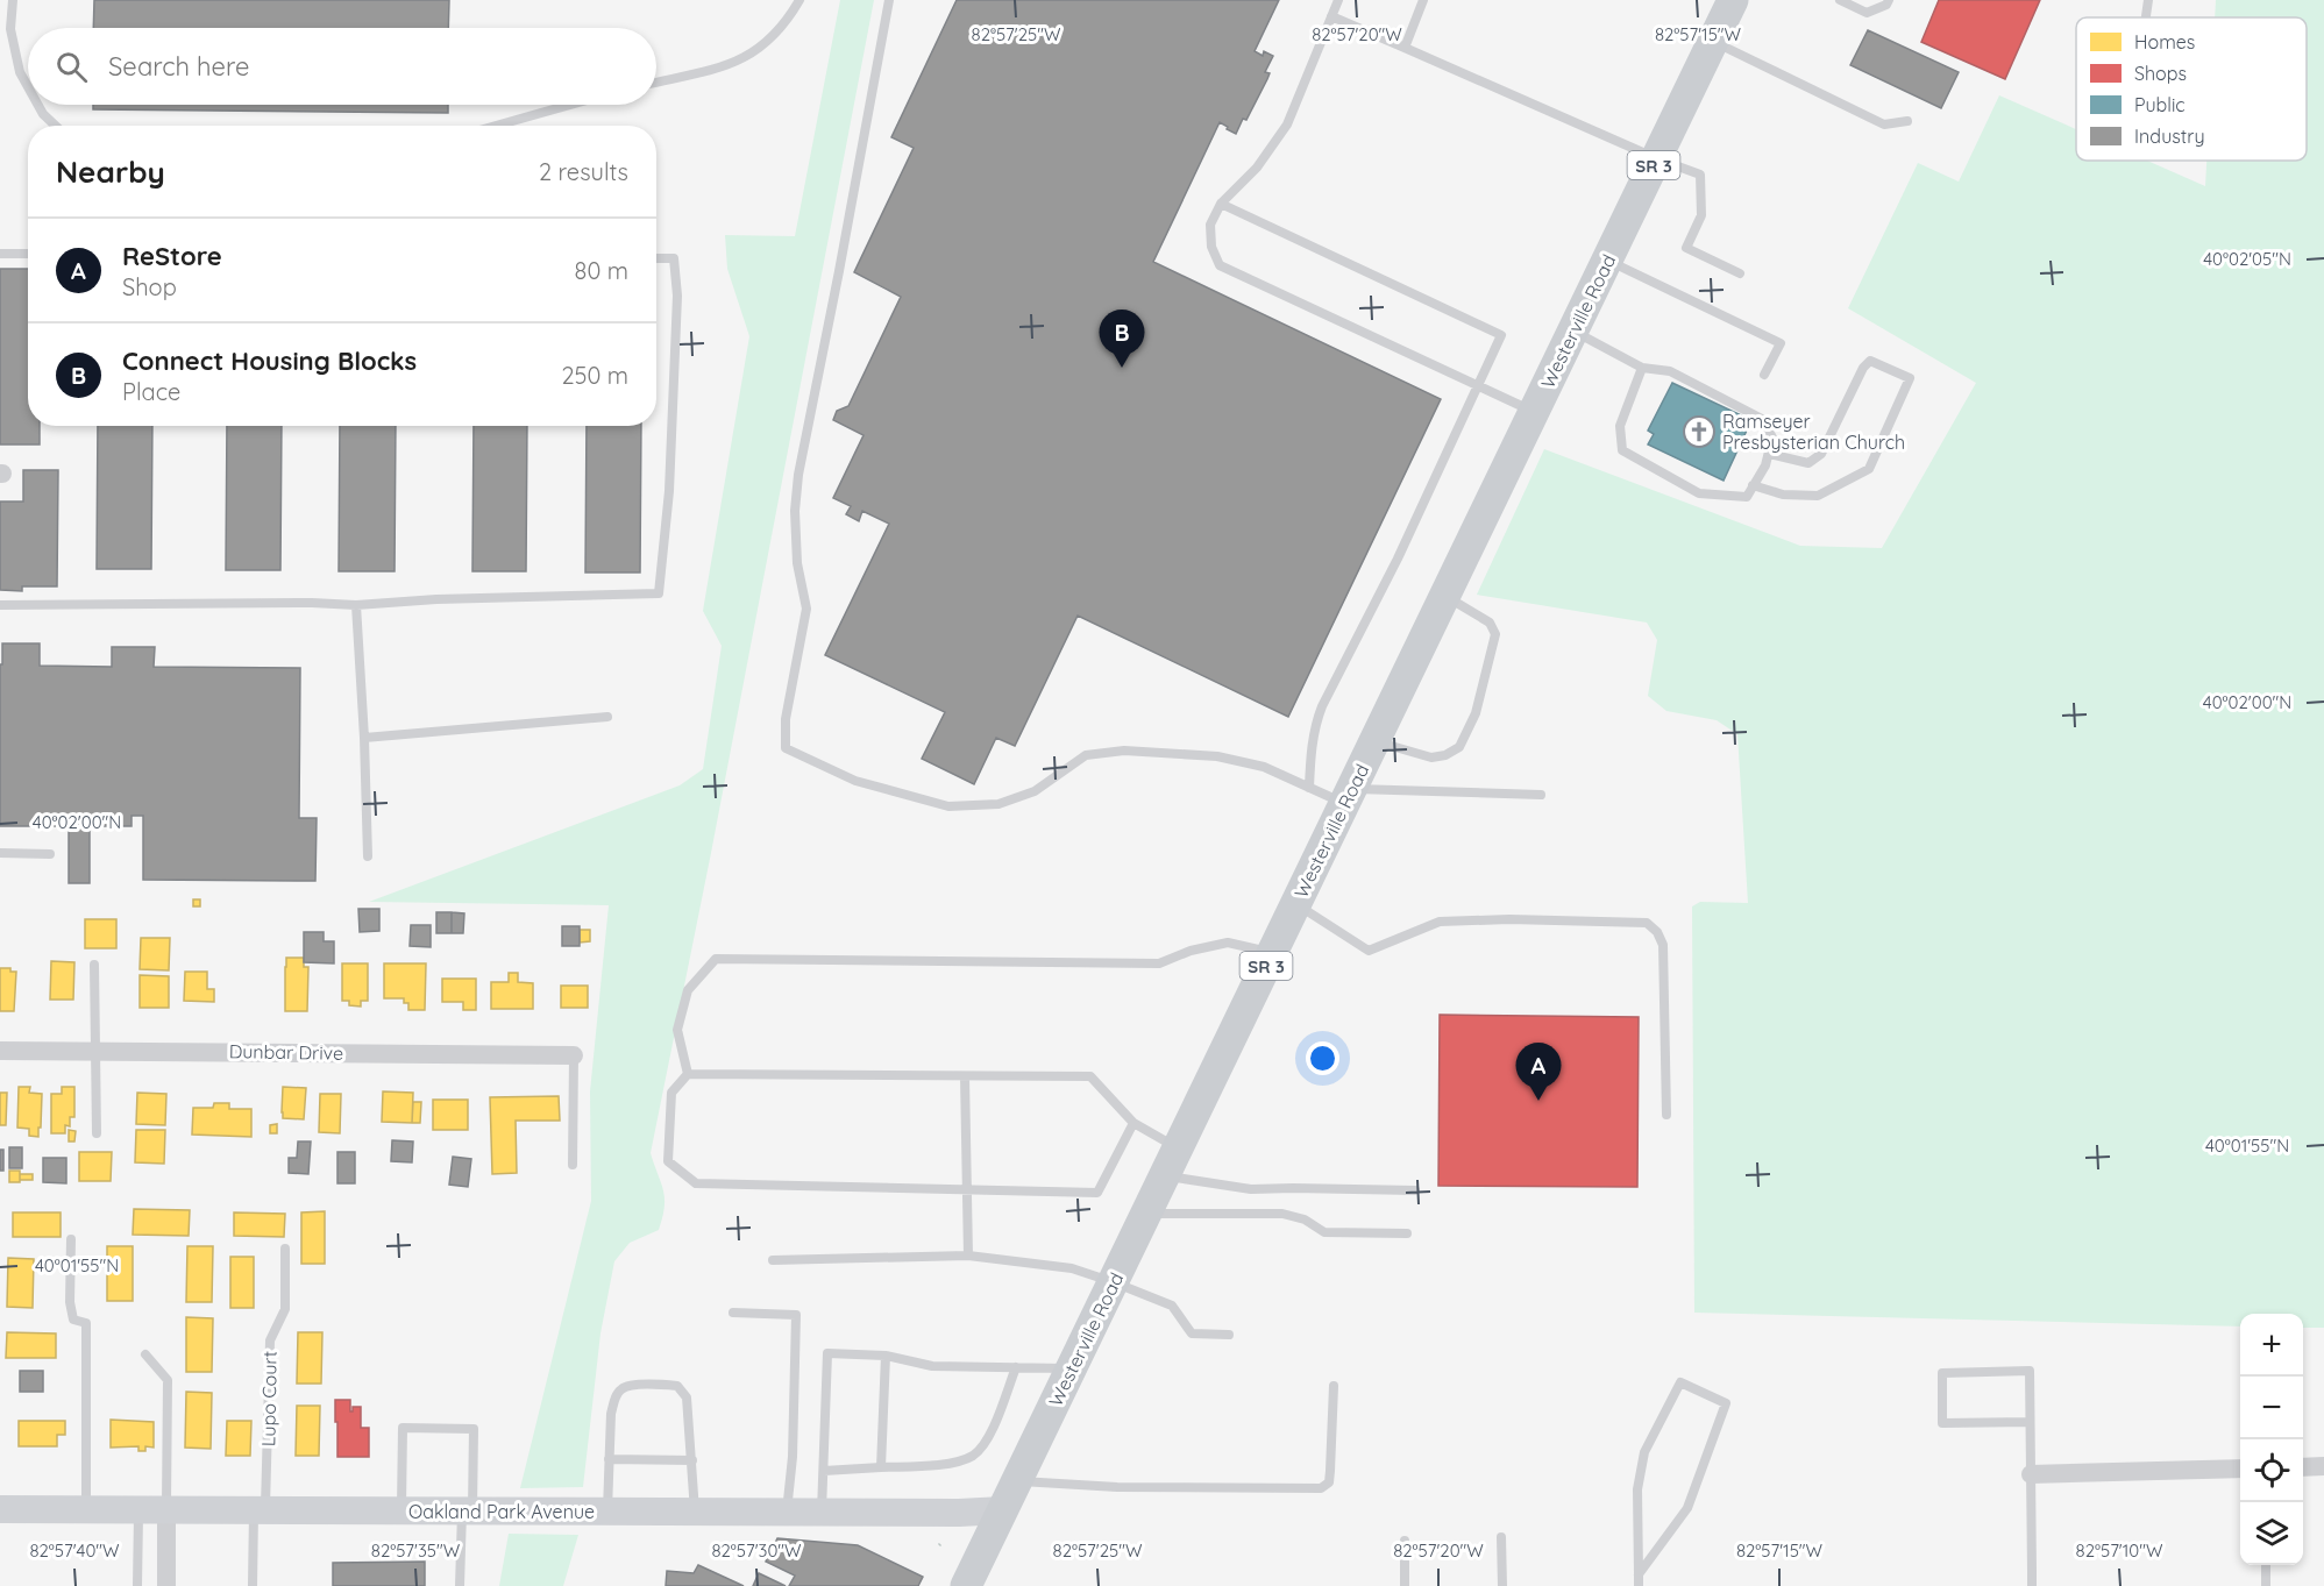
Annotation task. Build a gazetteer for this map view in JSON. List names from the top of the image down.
{
  "streets": {
    "main road": ["SR 3", "Westerville Road", "Oakland Park Avenue"],
    "street": ["Dunbar Drive"],
    "lane": ["Lupo Court"]
  },
  "crossings": [
    ["Westerville Road", "Oakland Park Avenue"],
    ["Lupo Court", "Oakland Park Avenue"]
  ],
  "places": {
    "church": ["Ramseyer Presbysterian Church"]
  },
  "legend": [
    "Homes",
    "Shops",
    "Public",
    "Industry"
  ],
  "page": {
    "search": "Search here",
    "heading": ["Nearby", "2 results"],
    "list": [
      {
        "mark": "A",
        "name": "ReStore",
        "note": "Shop",
        "value": "80 m"
      },
      {
        "mark": "B",
        "name": "Connect Housing Blocks",
        "note": "Place",
        "value": "250 m"
      }
    ],
    "pins": ["B", "A"],
    "map_buttons": ["+", "−"]
  },
  "coordinates": [
    "82°57'25\"W",
    "82°57'20\"W",
    "82°57'15\"W",
    "40°02'05\"N",
    "40°02'00\"N",
    "40°01'55\"N",
    "82°57'40\"W",
    "82°57'35\"W",
    "82°57'30\"W",
    "82°57'10\"W"
  ]
}
